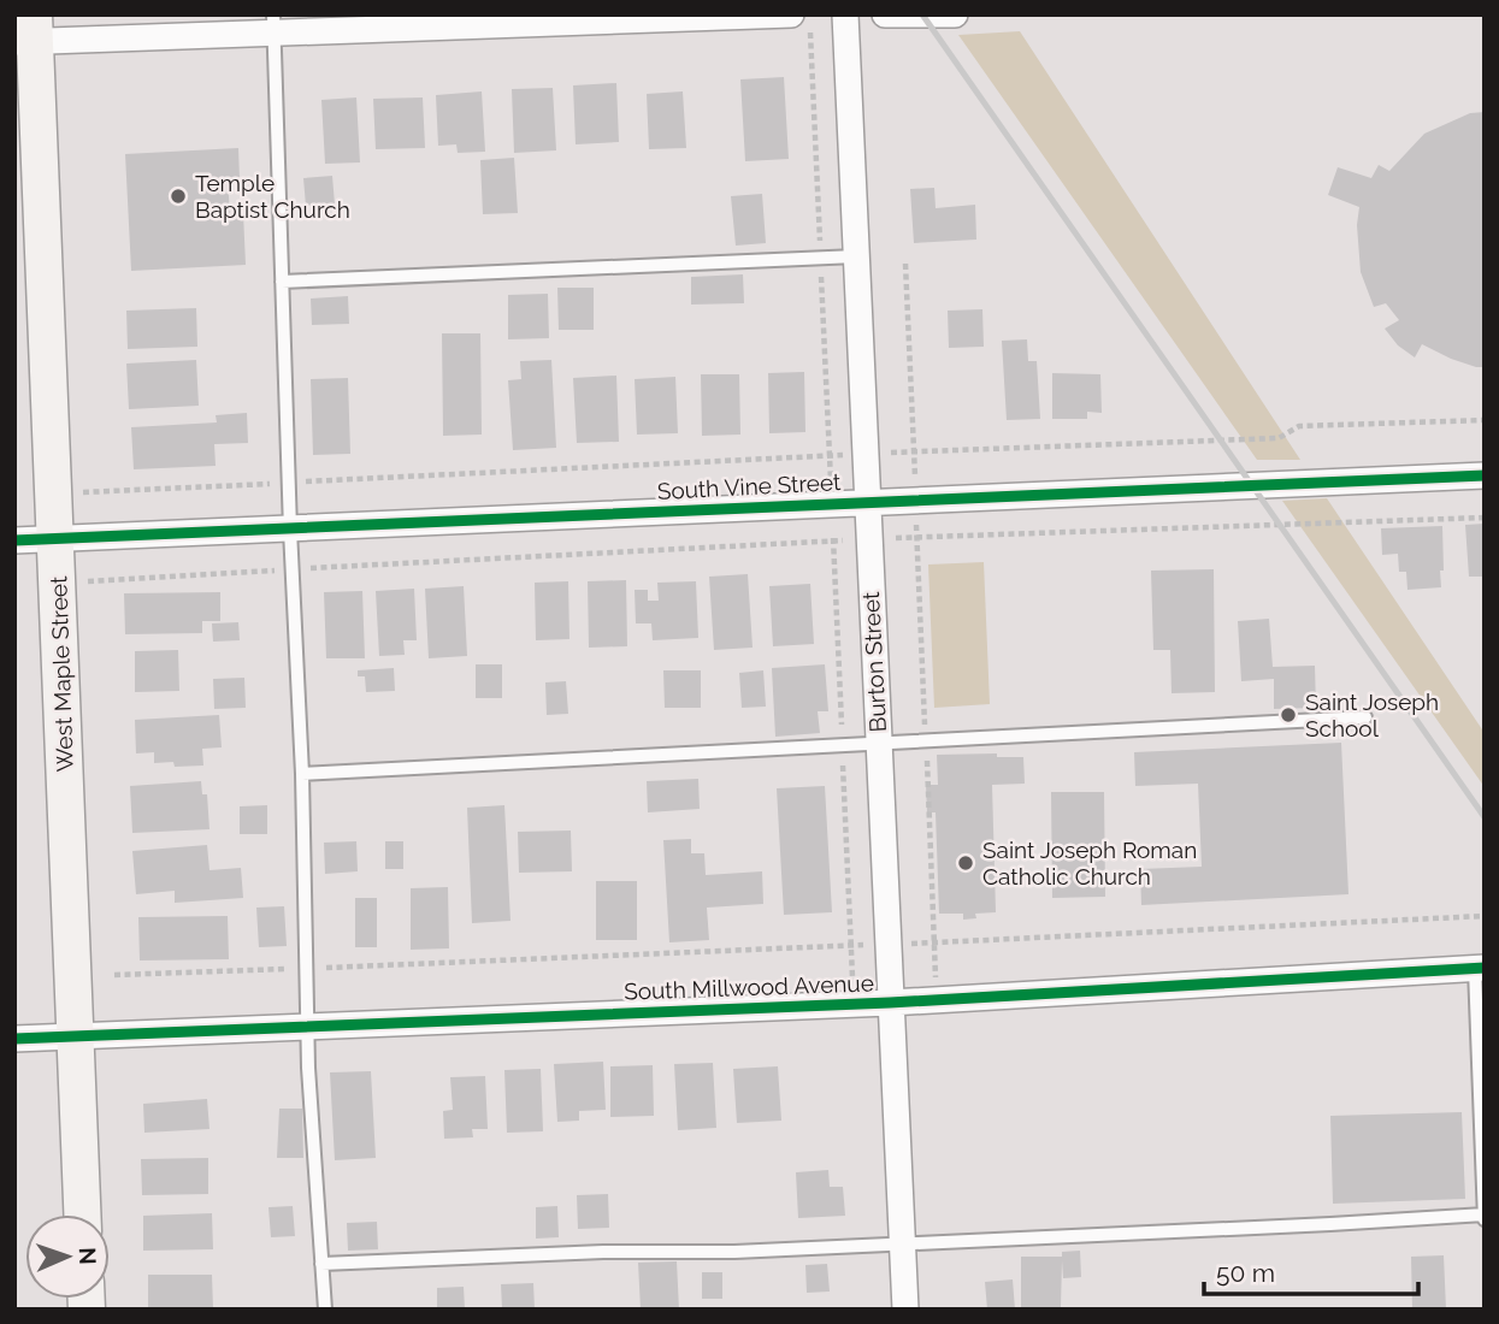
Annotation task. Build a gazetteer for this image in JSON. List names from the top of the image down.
{
  "streets": {
    "street": [
      "South Vine Street",
      "Burton Street",
      "West Maple Street",
      "South Millwood Avenue"
    ]
  },
  "crossings": [
    ["South Vine Street", "Burton Street"],
    ["South Vine Street", "West Maple Street"],
    ["Burton Street", "South Millwood Avenue"],
    ["West Maple Street", "South Millwood Avenue"]
  ],
  "places": ["Temple Baptist Church", "Saint Joseph School", "Saint Joseph Roman Catholic Church"],
  "scale_bar": "50 m",
  "north": "right"
}
